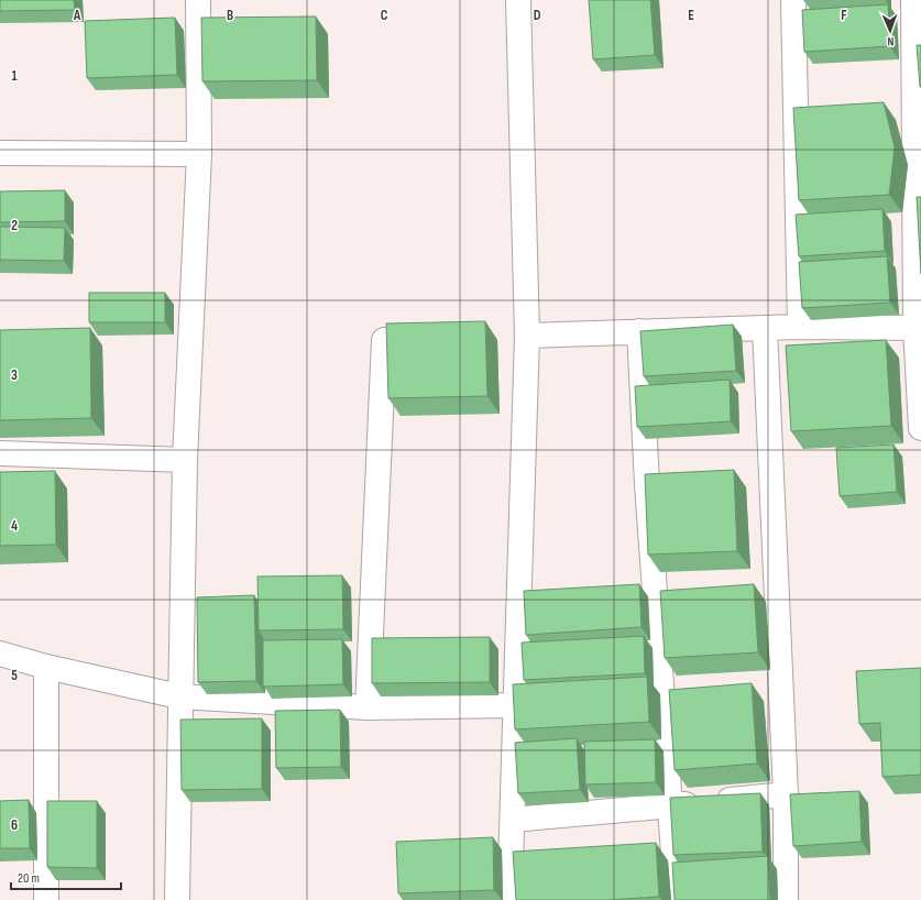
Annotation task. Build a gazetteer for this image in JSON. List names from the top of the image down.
{
  "scale_bar": "20 m",
  "north": "bottom",
  "grid": {
    "columns": [
      "A",
      "B",
      "C",
      "D",
      "E",
      "F"
    ],
    "rows": [
      "1",
      "2",
      "3",
      "4",
      "5",
      "6"
    ]
  }
}
